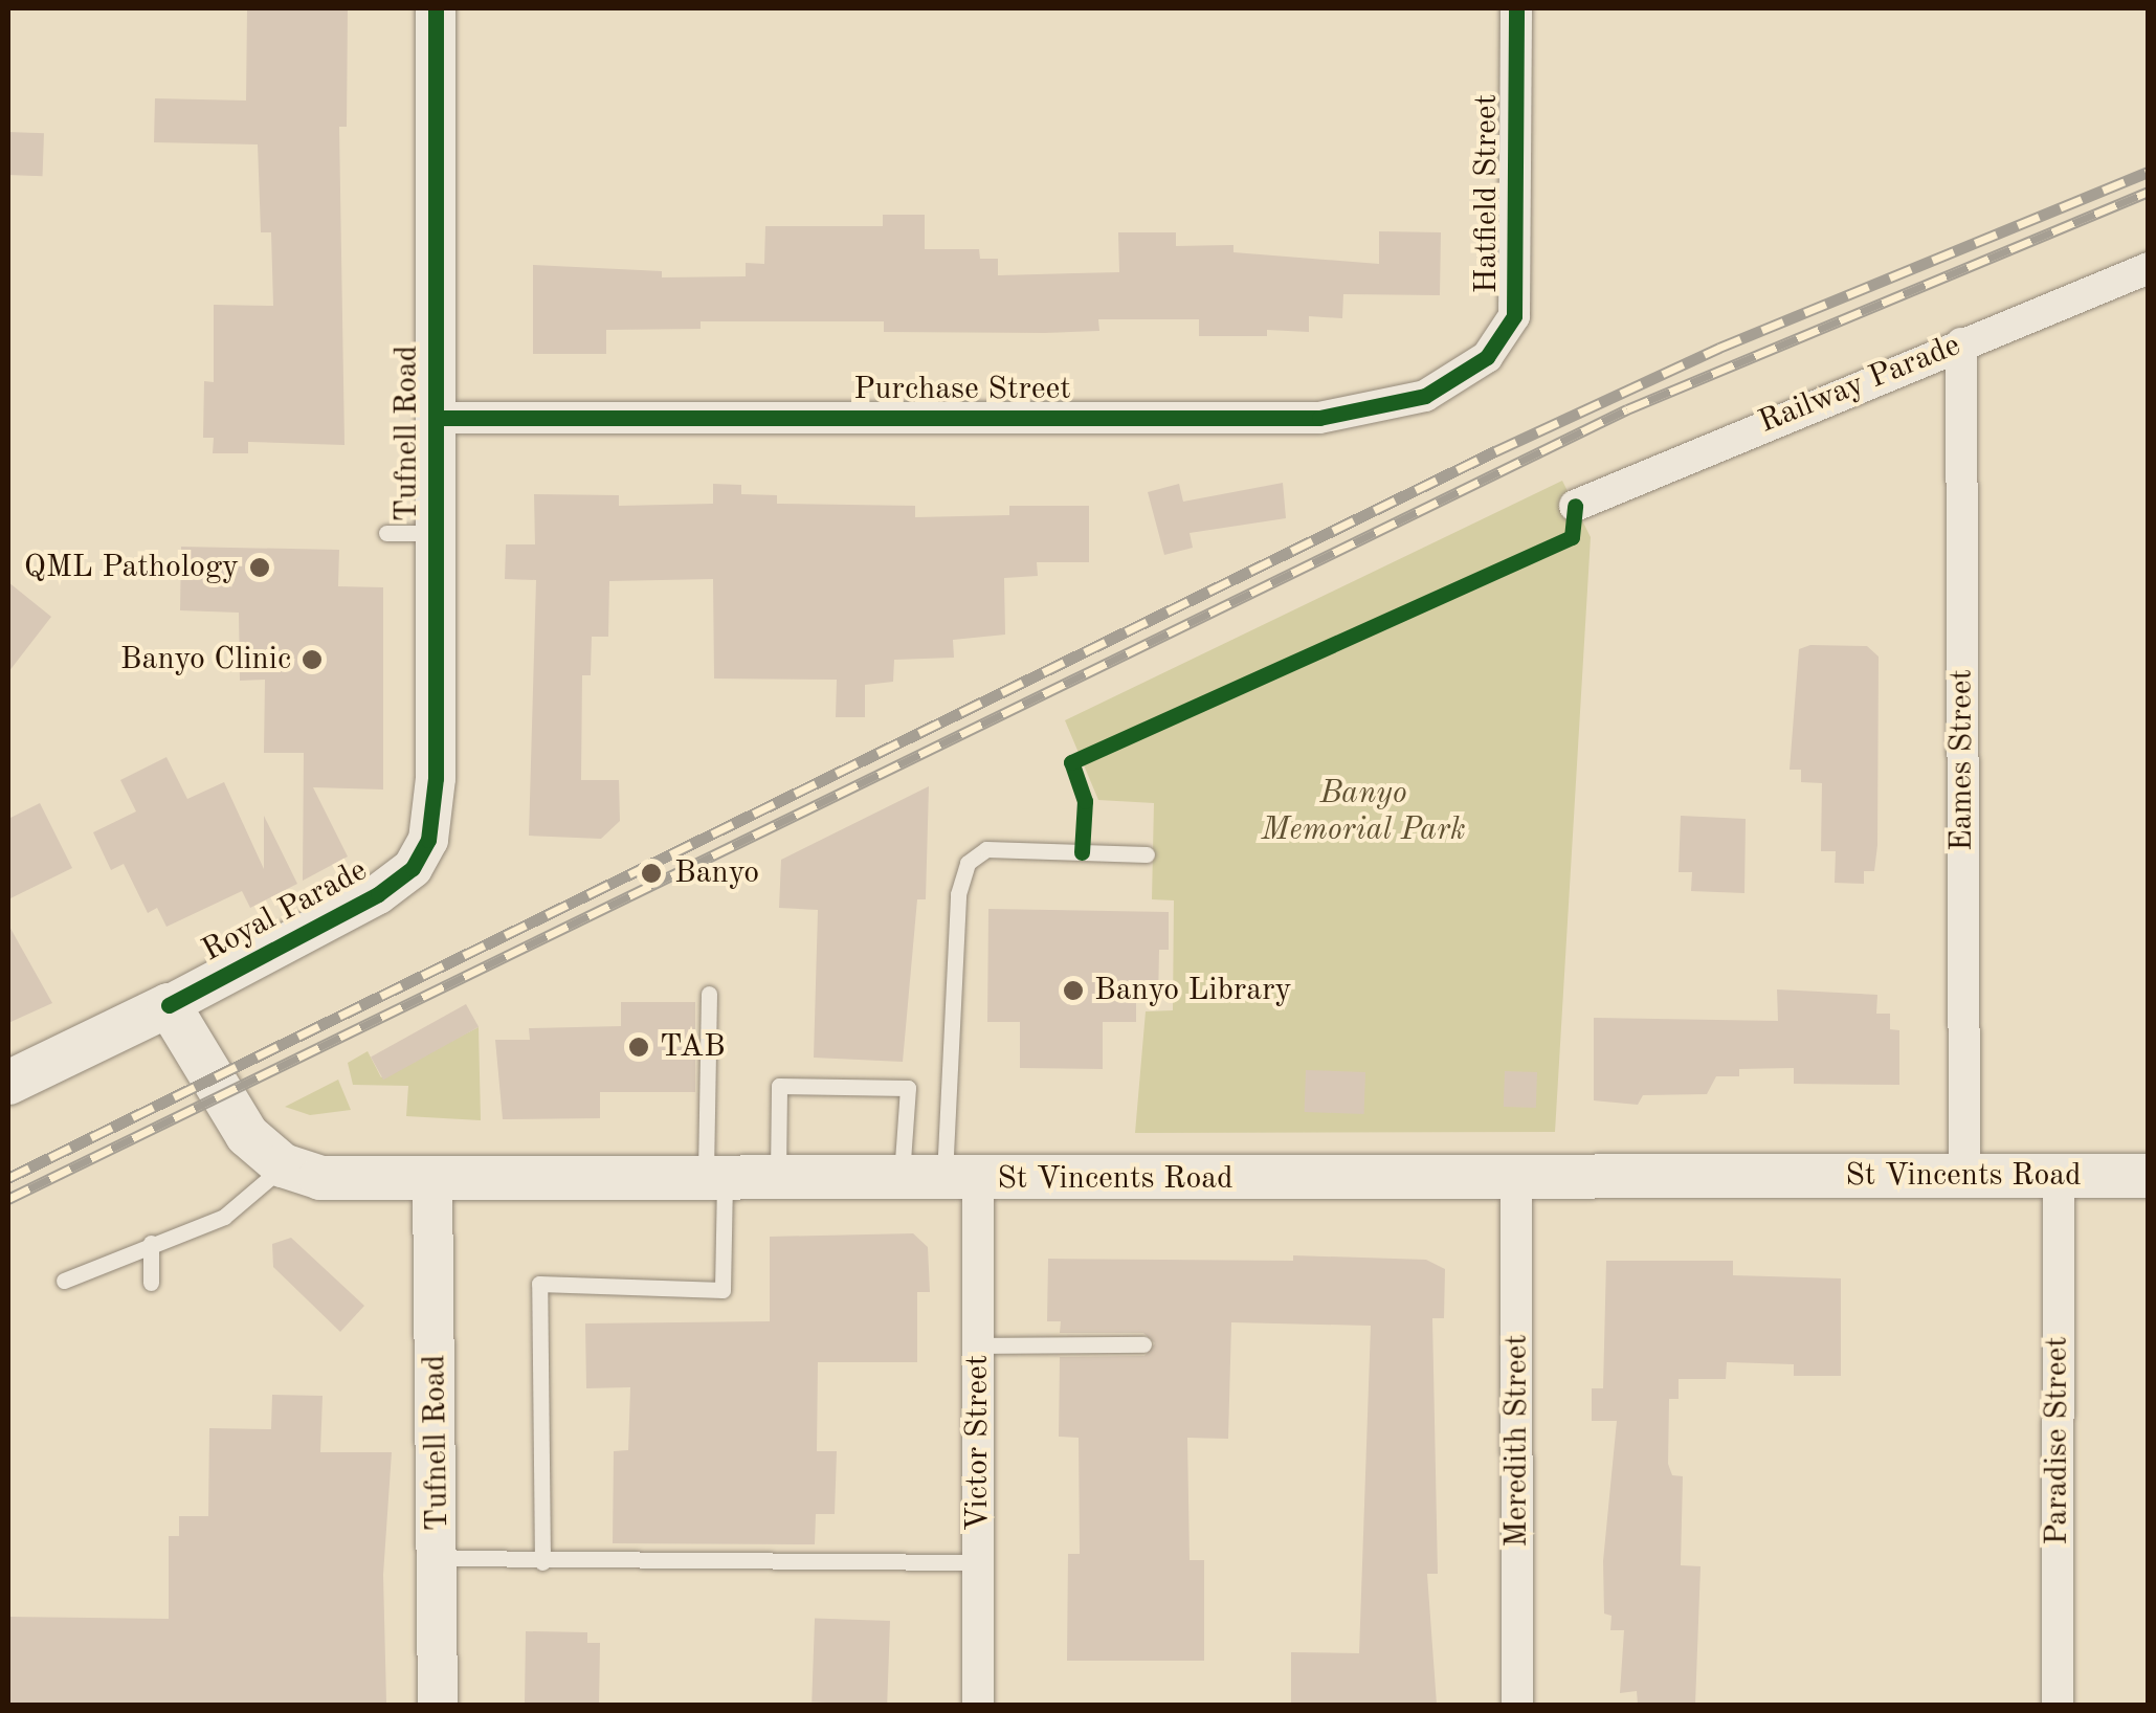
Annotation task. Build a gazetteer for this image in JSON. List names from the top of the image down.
{
  "streets": {
    "main road": ["Royal Parade", "St Vincents Road"],
    "street": [
      "Hatfield Street",
      "Railway Parade",
      "Purchase Street",
      "Tufnell Road",
      "Eames Street",
      "Meredith Street",
      "Paradise Street",
      "Victor Street"
    ]
  },
  "crossings": [
    ["Hatfield Street", "Purchase Street"],
    ["Railway Parade", "Eames Street"],
    ["Purchase Street", "Tufnell Road"],
    ["Tufnell Road", "Royal Parade"],
    ["Tufnell Road", "St Vincents Road"],
    ["Eames Street", "St Vincents Road"],
    ["Royal Parade", "St Vincents Road"],
    ["St Vincents Road", "Meredith Street"],
    ["St Vincents Road", "Paradise Street"],
    ["St Vincents Road", "Victor Street"]
  ],
  "parks": ["Banyo Memorial Park"],
  "places": [
    "QML Pathology",
    "Banyo Clinic",
    "Banyo",
    "Banyo Library",
    "TAB"
  ]
}
